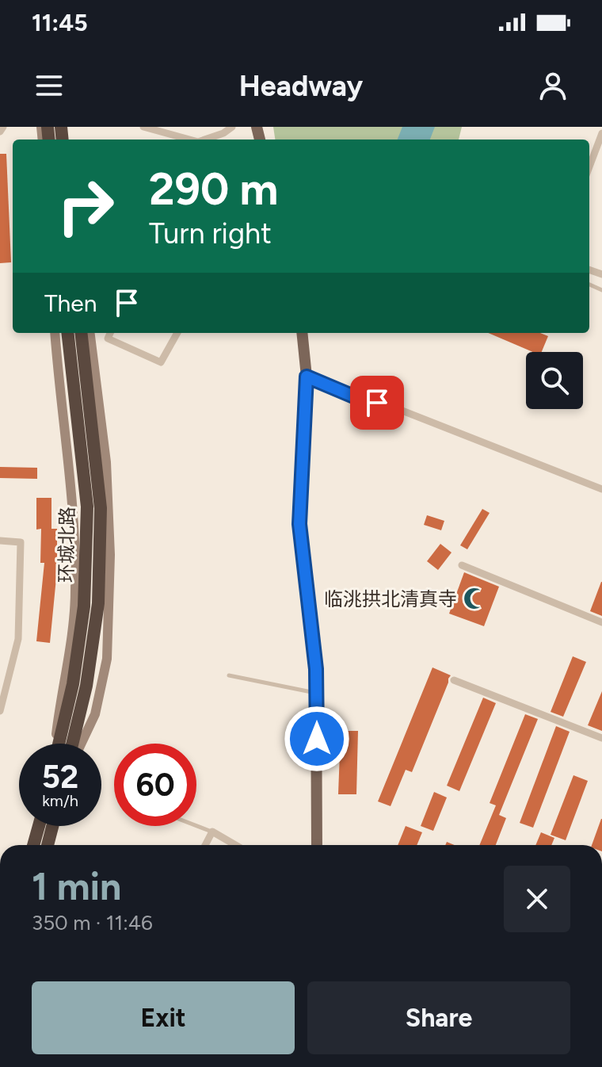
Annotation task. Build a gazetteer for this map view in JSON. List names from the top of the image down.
{
  "streets": {
    "highway": ["环城北路"]
  },
  "places": {
    "mosque": ["临洮拱北清真寺"]
  },
  "page": {
    "status": "11:45",
    "header": "Headway",
    "turn": ["290 m", "Turn right"],
    "then": "Then",
    "speed": "52 km/h",
    "limit": "60",
    "heading": ["1 min", "350 m · 11:46"],
    "buttons": ["Exit", "Share"]
  }
}
